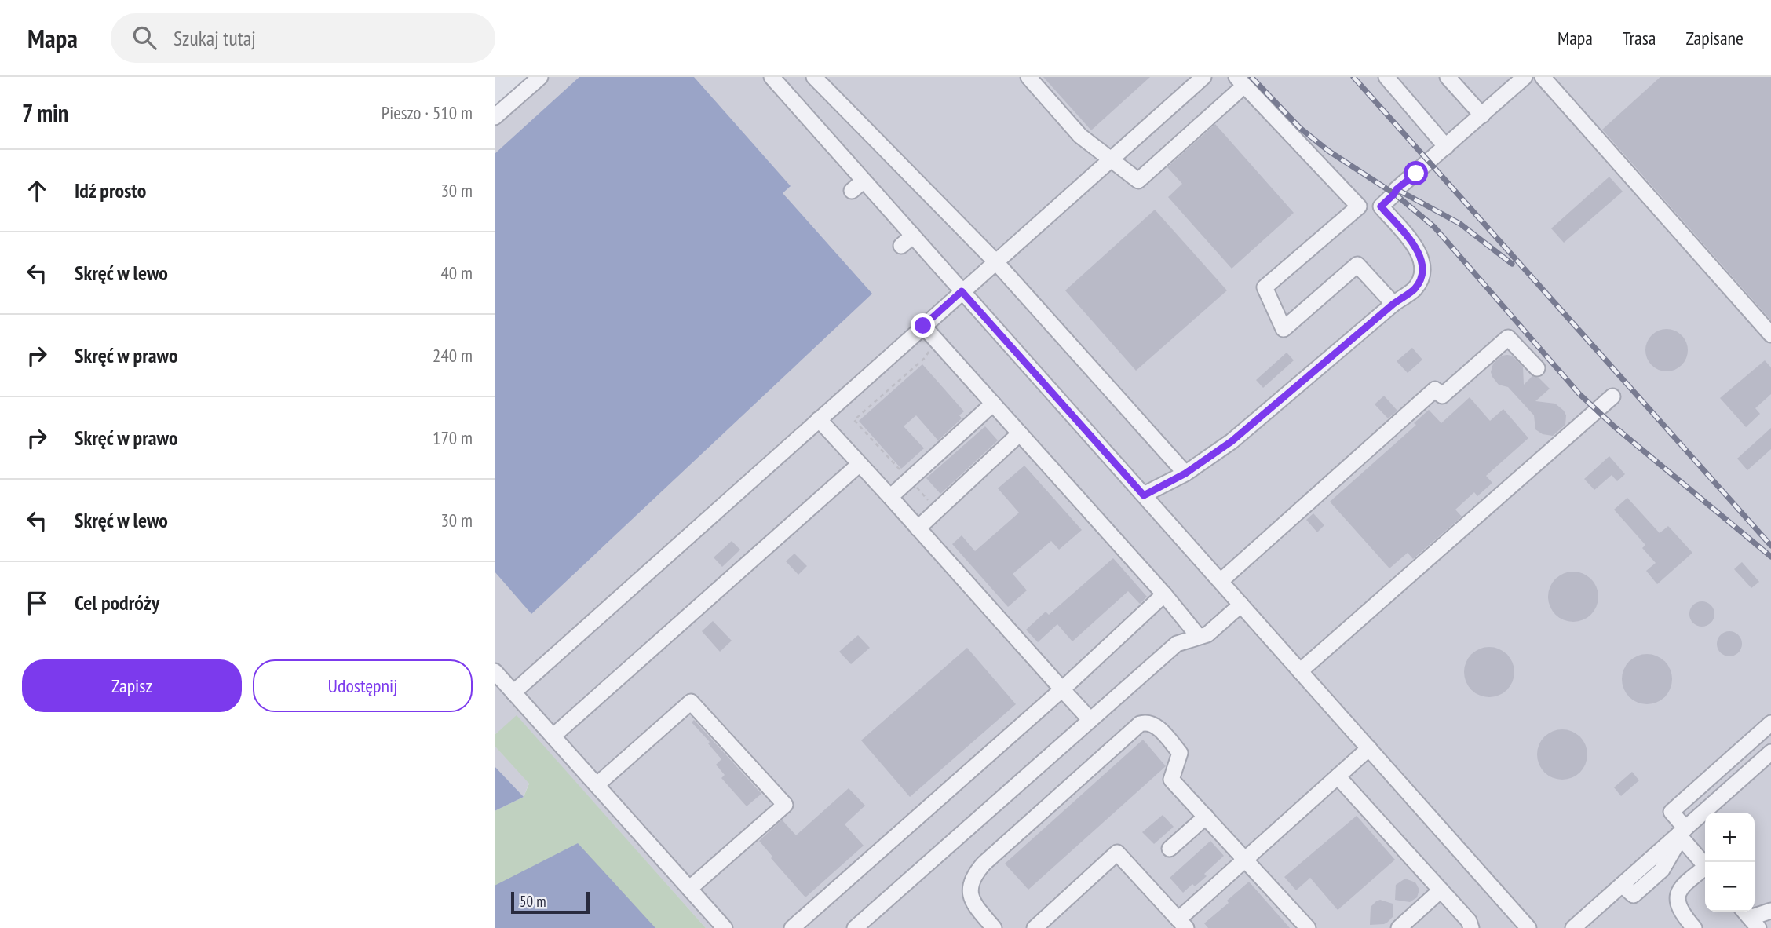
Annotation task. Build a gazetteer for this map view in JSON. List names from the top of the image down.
{
  "scale_bar": "50 m",
  "page": {
    "header": "Mapa",
    "search": "Szukaj tutaj",
    "nav": ["Mapa", "Trasa", "Zapisane"],
    "heading": ["7 min", "Pieszo · 510 m"],
    "list": [
      ["Idź prosto", "30 m"],
      ["Skręć w lewo", "40 m"],
      ["Skręć w prawo", "240 m"],
      ["Skręć w prawo", "170 m"],
      ["Skręć w lewo", "30 m"],
      "Cel podróży"
    ],
    "buttons": ["Zapisz", "Udostępnij"],
    "map_buttons": ["+", "−"],
    "scale": "50 m"
  }
}
